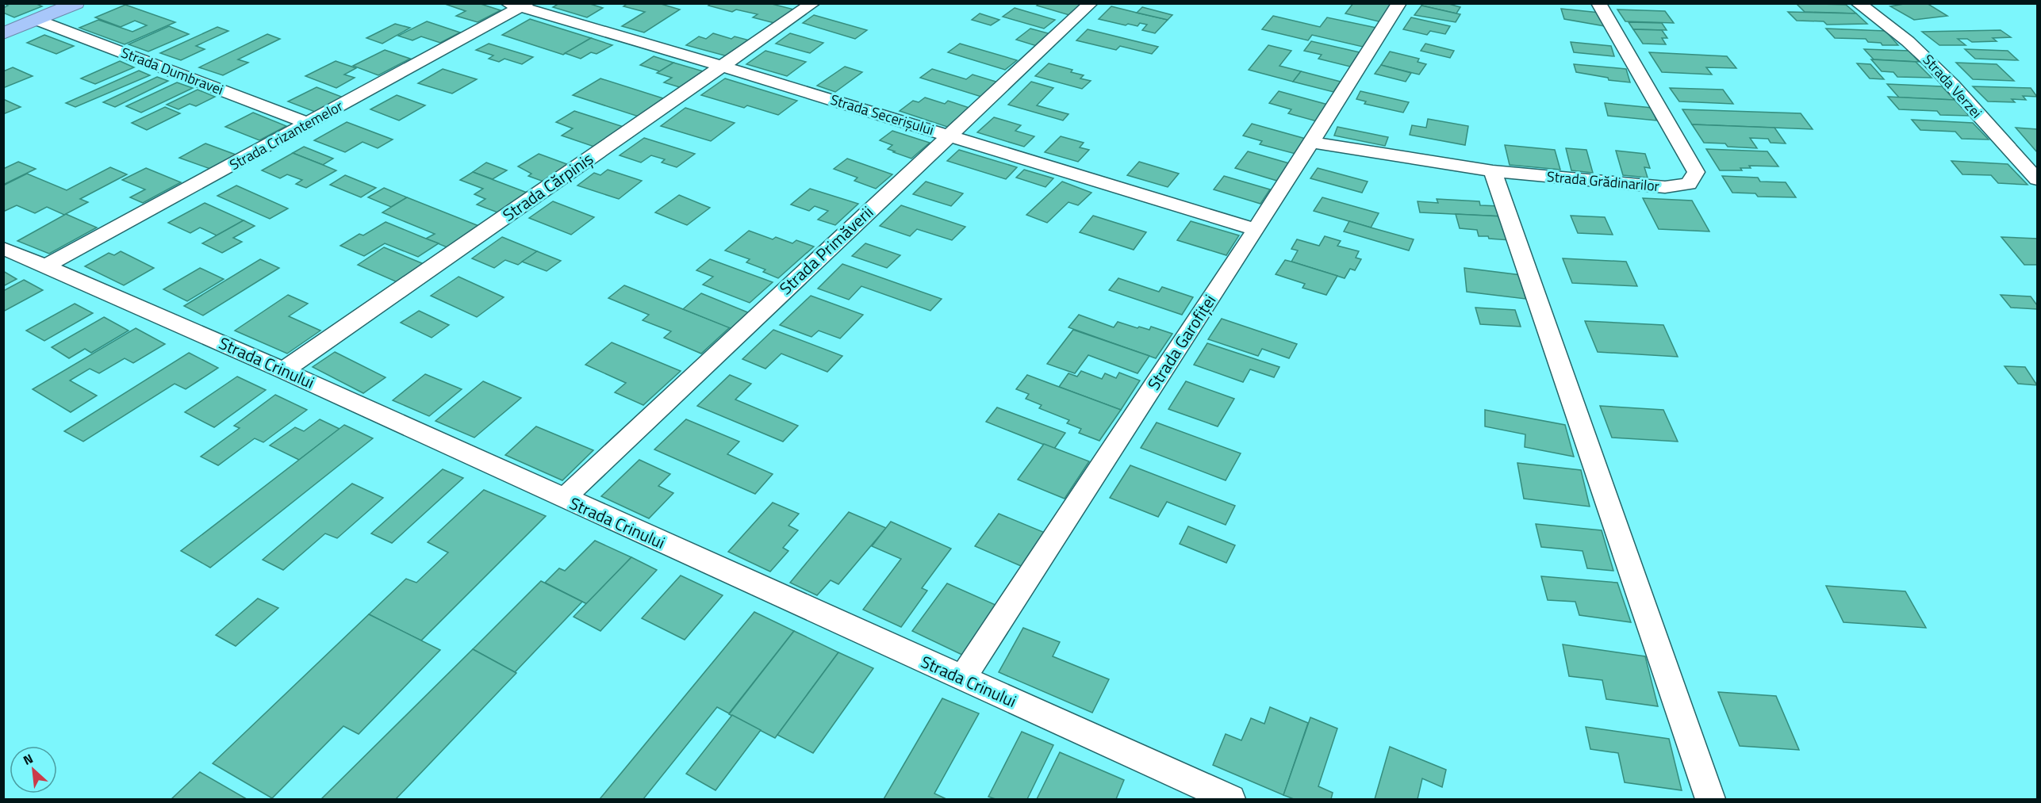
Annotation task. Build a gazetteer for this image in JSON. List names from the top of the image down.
{
  "streets": {
    "street": [
      "Strada Dumbravei",
      "Strada Verzei",
      "Strada Secerișului",
      "Strada Crizantemelor",
      "Strada Grădinarilor",
      "Strada Cărpiniș",
      "Strada Primăverii",
      "Strada Garofiței",
      "Strada Crinului"
    ]
  },
  "crossings": [
    ["Strada Dumbravei", "Strada Crizantemelor"],
    ["Strada Secerișului", "Strada Crizantemelor"],
    ["Strada Secerișului", "Strada Cărpiniș"],
    ["Strada Secerișului", "Strada Primăverii"],
    ["Strada Secerișului", "Strada Garofiței"],
    ["Strada Crizantemelor", "Strada Crinului"],
    ["Strada Grădinarilor", "Strada Garofiței"],
    ["Strada Cărpiniș", "Strada Crinului"],
    ["Strada Primăverii", "Strada Crinului"],
    ["Strada Garofiței", "Strada Crinului"]
  ],
  "north": "top left"
}
